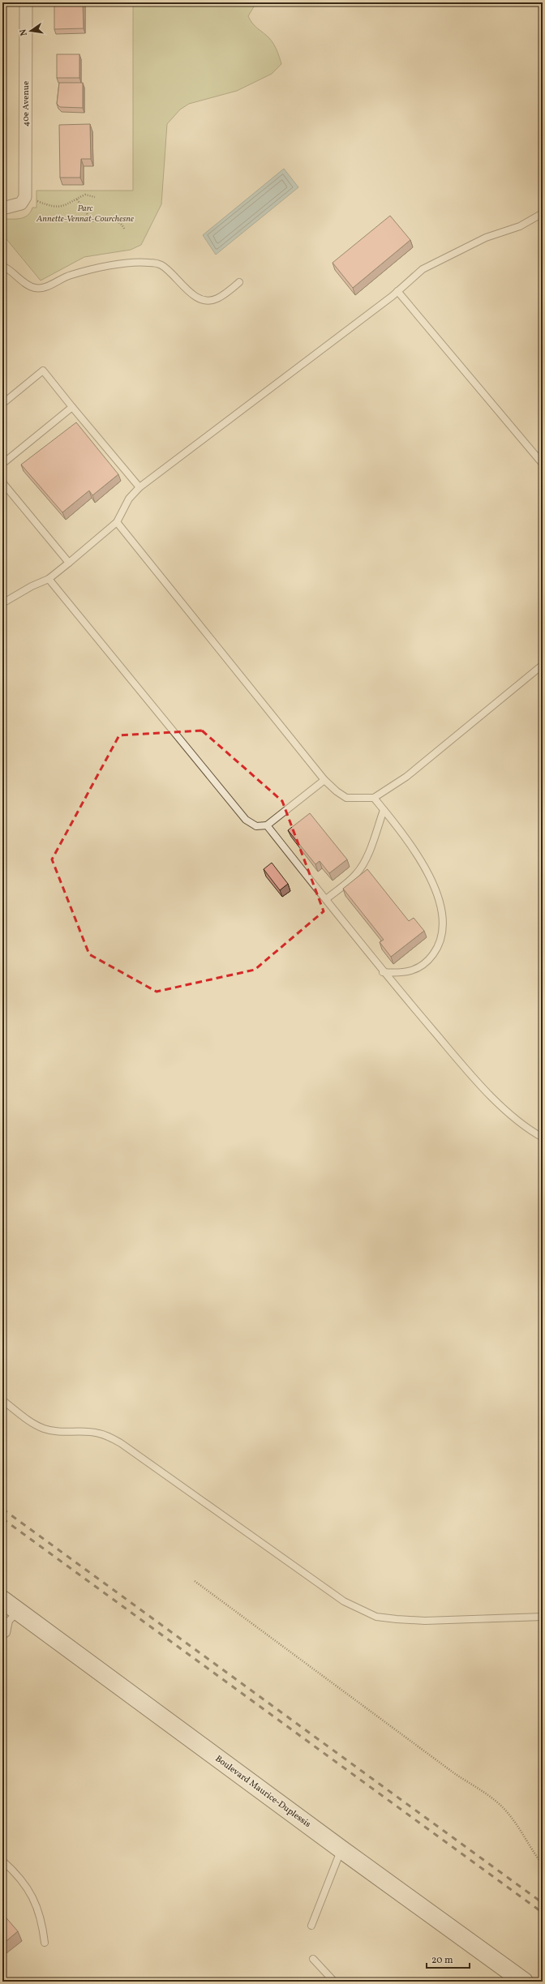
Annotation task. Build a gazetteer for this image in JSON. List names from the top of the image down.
{
  "streets": {
    "street": ["40e Avenue", "Boulevard Maurice-Duplessis"]
  },
  "parks": ["Parc Annette-Vennat-Courchesne"],
  "scale_bar": "20 m",
  "north": "left"
}
